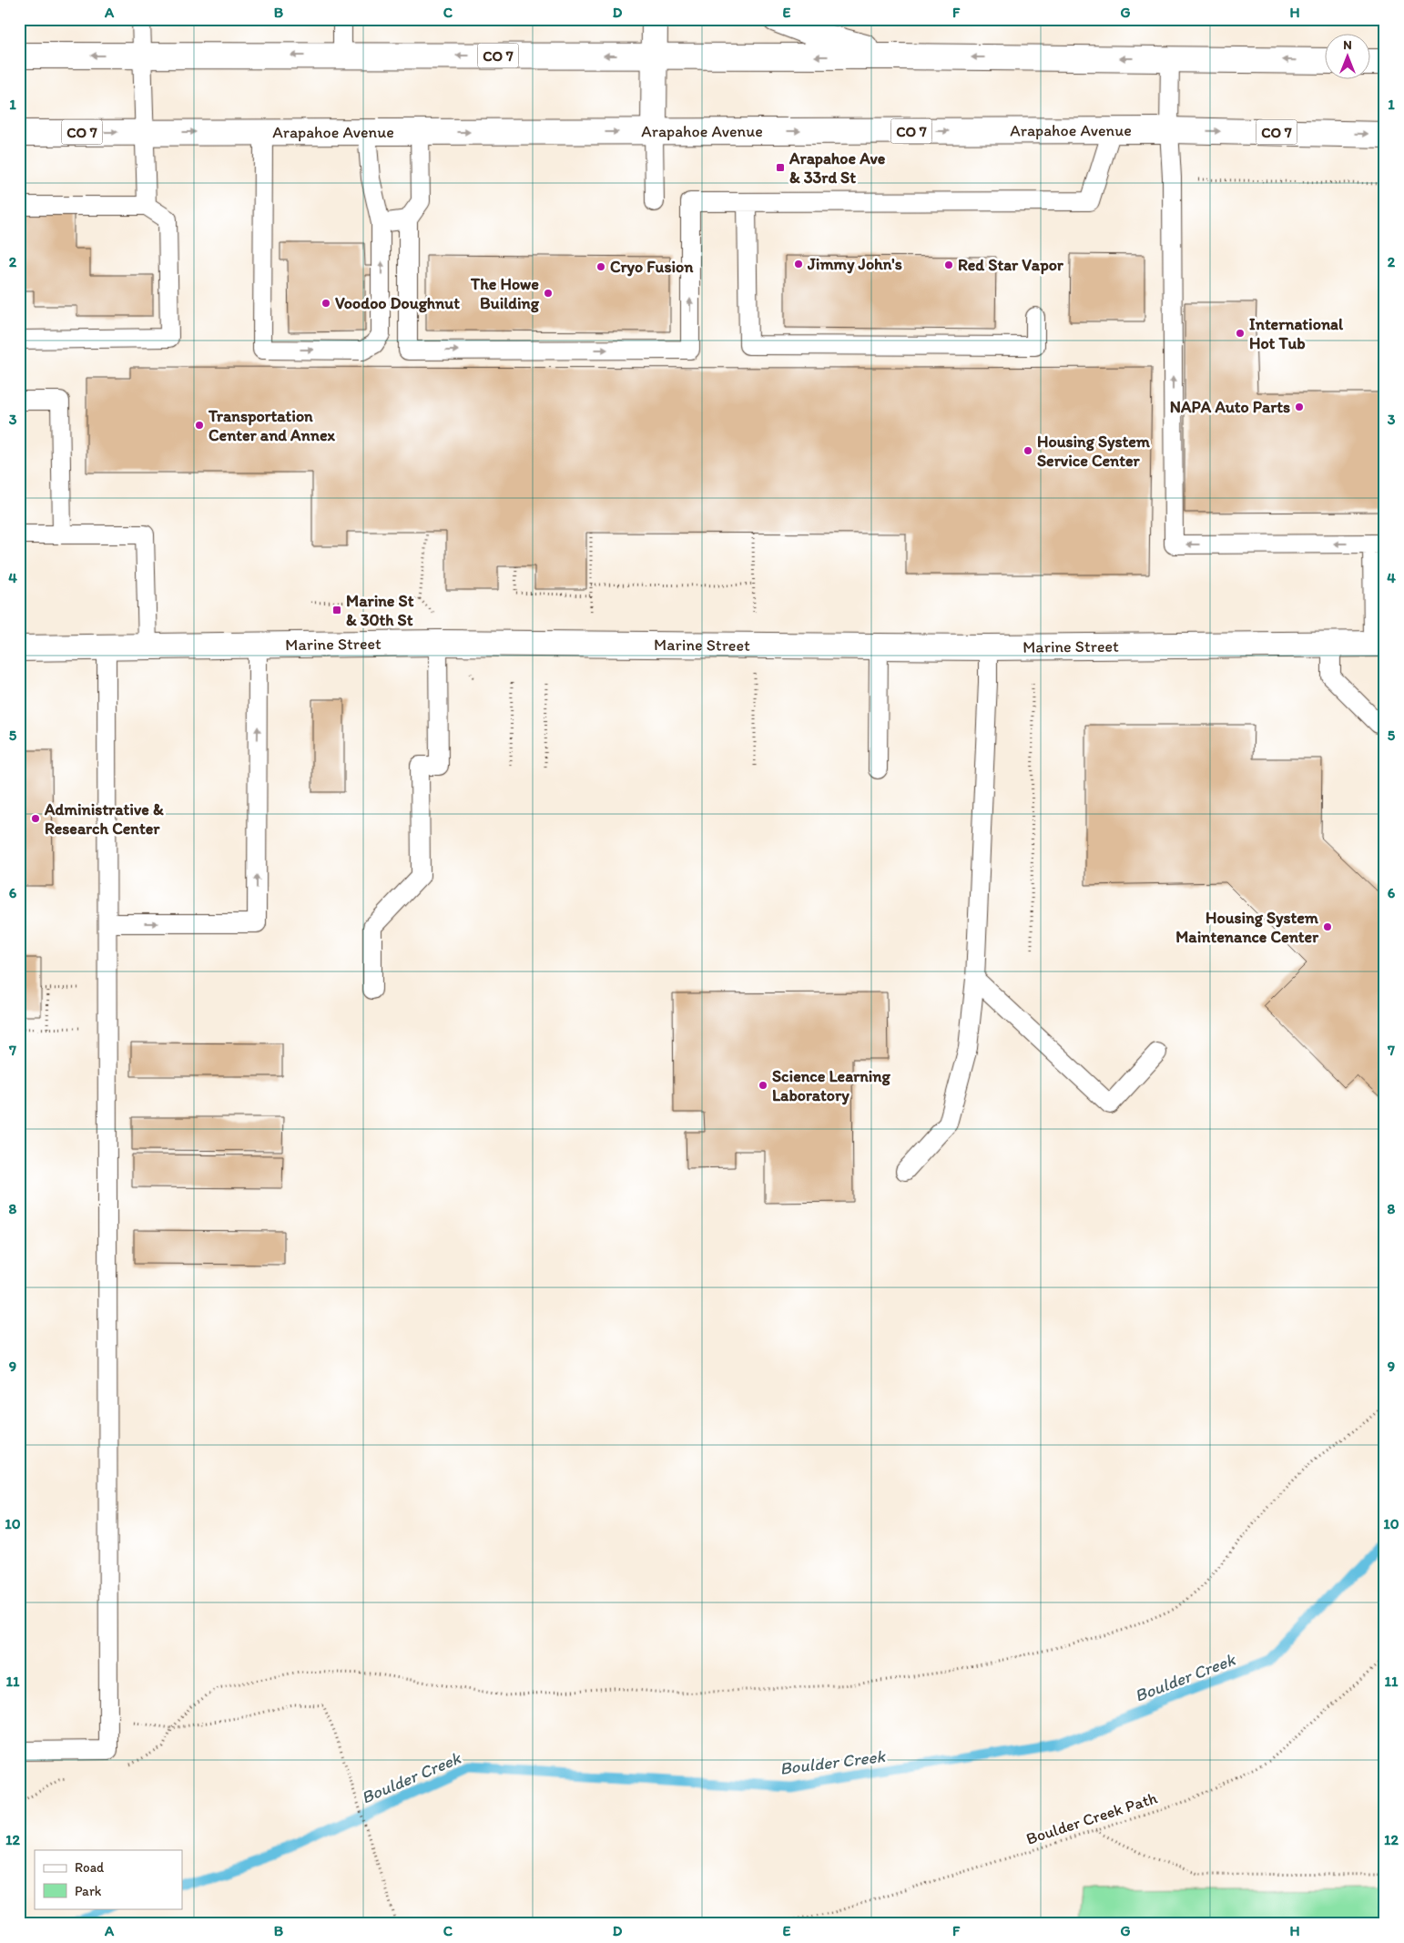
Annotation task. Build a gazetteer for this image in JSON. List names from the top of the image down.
{
  "streets": {
    "main road": ["CO 7", "Arapahoe Avenue", "Marine Street"],
    "path": ["Boulder Creek Path"]
  },
  "water": ["Boulder Creek"],
  "places": {
    "transit": ["Arapahoe Ave & 33rd St", "Marine St & 30th St"],
    "other": [
      "Jimmy John's",
      "Red Star Vapor",
      "Cryo Fusion",
      "The Howe Building",
      "Voodoo Doughnut",
      "International Hot Tub",
      "NAPA Auto Parts",
      "Transportation Center and Annex",
      "Housing System Service Center",
      "Administrative & Research Center",
      "Housing System Maintenance Center",
      "Science Learning Laboratory"
    ]
  },
  "legend": ["Road", "Park"],
  "north": "top",
  "grid": {
    "columns": [
      "A",
      "B",
      "C",
      "D",
      "E",
      "F",
      "G",
      "H"
    ],
    "rows": [
      "1",
      "2",
      "3",
      "4",
      "5",
      "6",
      "7",
      "8",
      "9",
      "10",
      "11",
      "12"
    ]
  }
}
